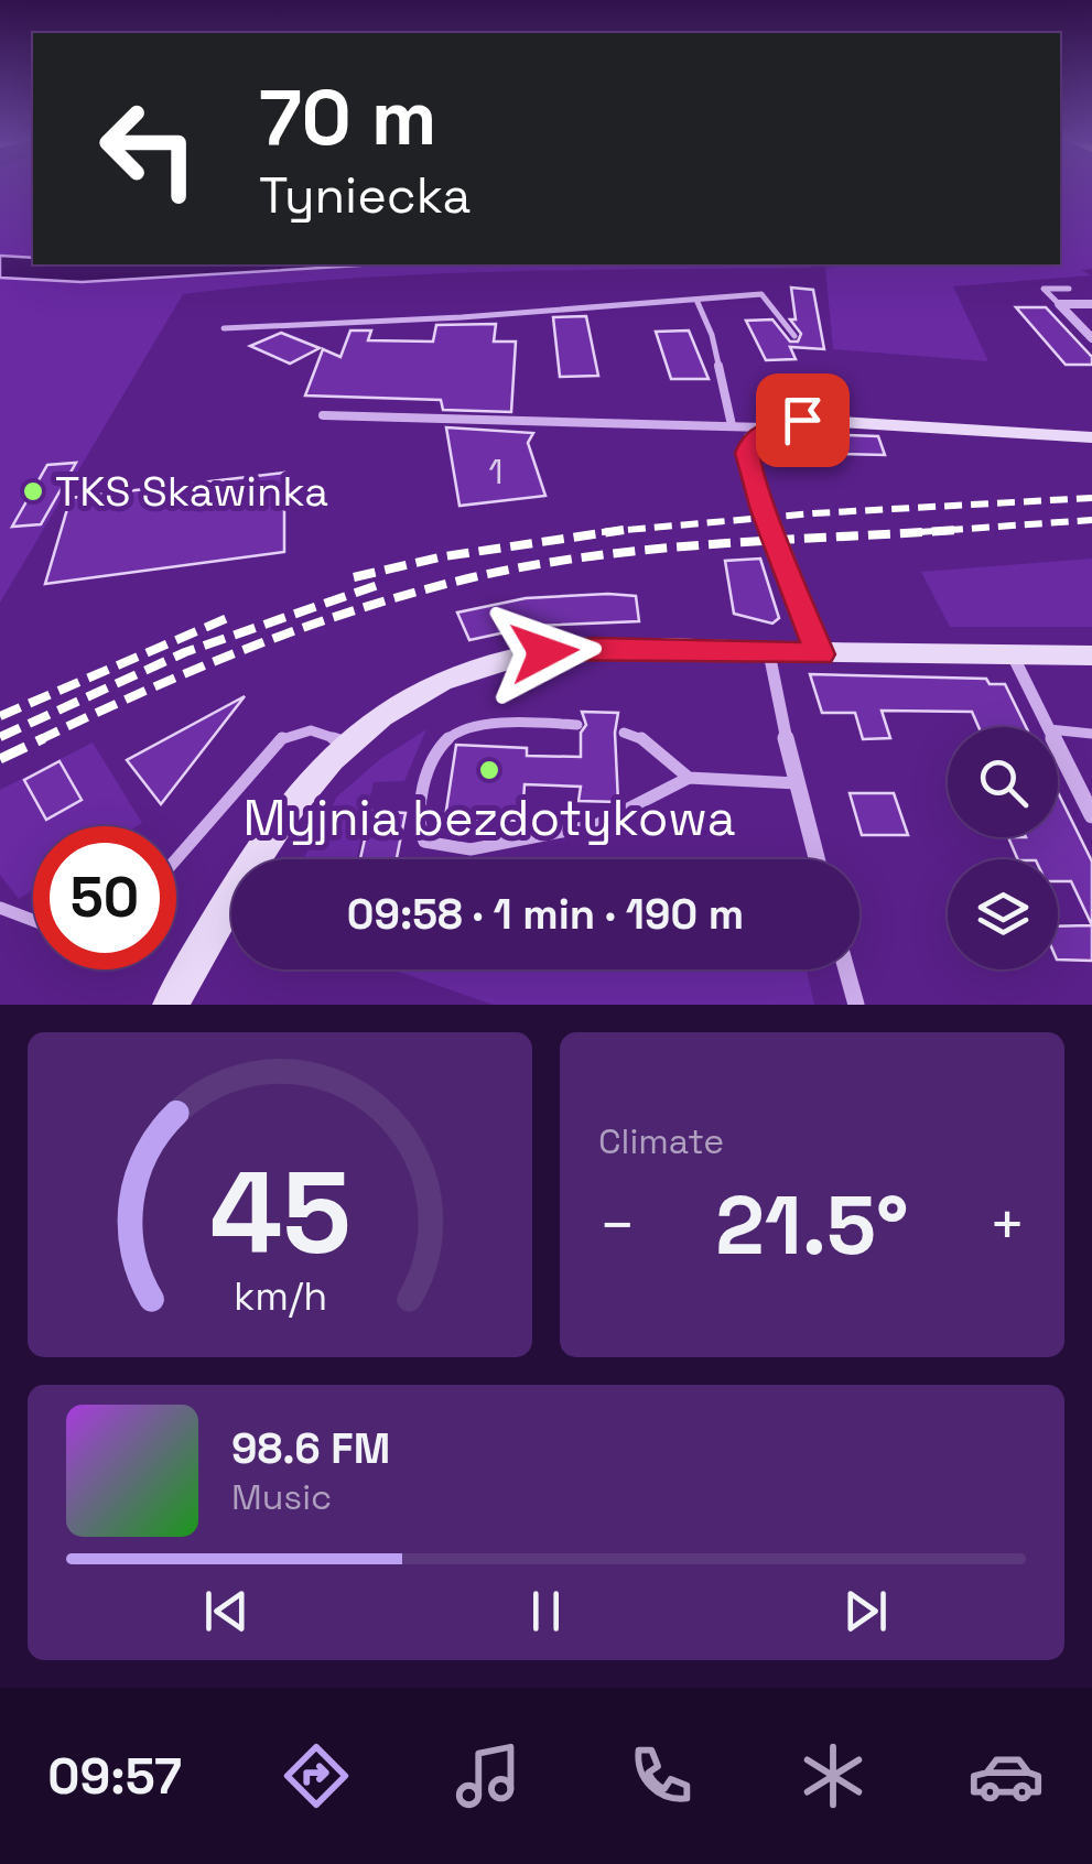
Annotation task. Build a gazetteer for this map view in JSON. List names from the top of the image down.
{
  "places": ["TKS Skawinka", "Myjnia bezdotykowa"],
  "house_numbers": ["1"],
  "page": {
    "turn": ["70 m", "Tyniecka"],
    "limit": "50",
    "trip": "09:58 · 1 min · 190 m",
    "tile": "Climate",
    "heat": ["−", "21.5°", "+"],
    "song": ["98.6 FM", "Music"],
    "tabs": "09:57",
    "gauge": ["45", "km/h"]
  }
}
